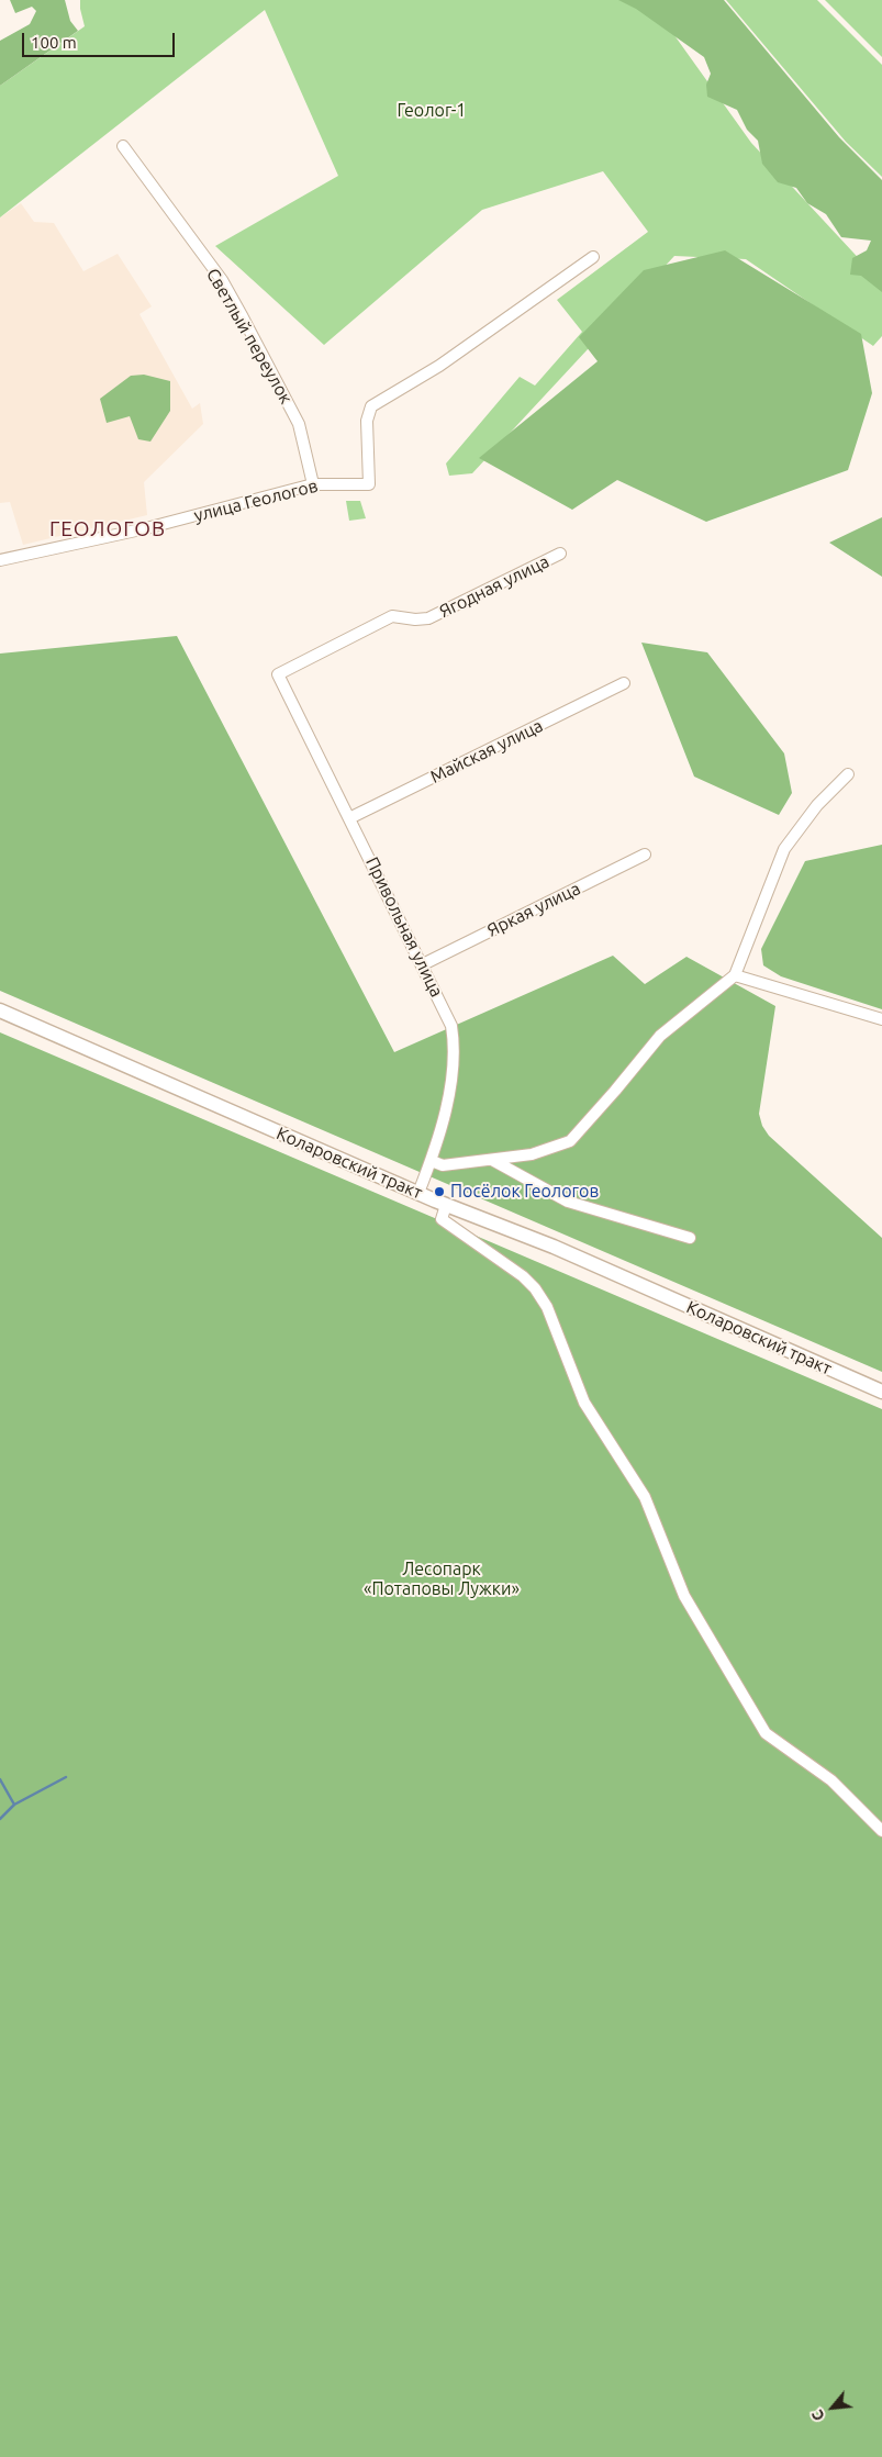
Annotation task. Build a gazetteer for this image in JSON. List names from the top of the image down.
{
  "streets": {
    "street": [
      "Светлый переулок",
      "улица Геологов",
      "Ягодная улица",
      "Майская улица",
      "Яркая улица",
      "Привольная улица",
      "Коларовский тракт"
    ]
  },
  "crossings": [
    ["Светлый переулок", "улица Геологов"],
    ["Ягодная улица", "Привольная улица"],
    ["Майская улица", "Привольная улица"],
    ["Яркая улица", "Привольная улица"],
    ["Привольная улица", "Коларовский тракт"]
  ],
  "districts": ["ГЕОЛОГОВ"],
  "parks": ["Геолог-1", "Лесопарк «Потаповы Лужки»"],
  "places": ["Посёлок Геологов"],
  "scale_bar": "100 m",
  "north": "bottom left"
}
